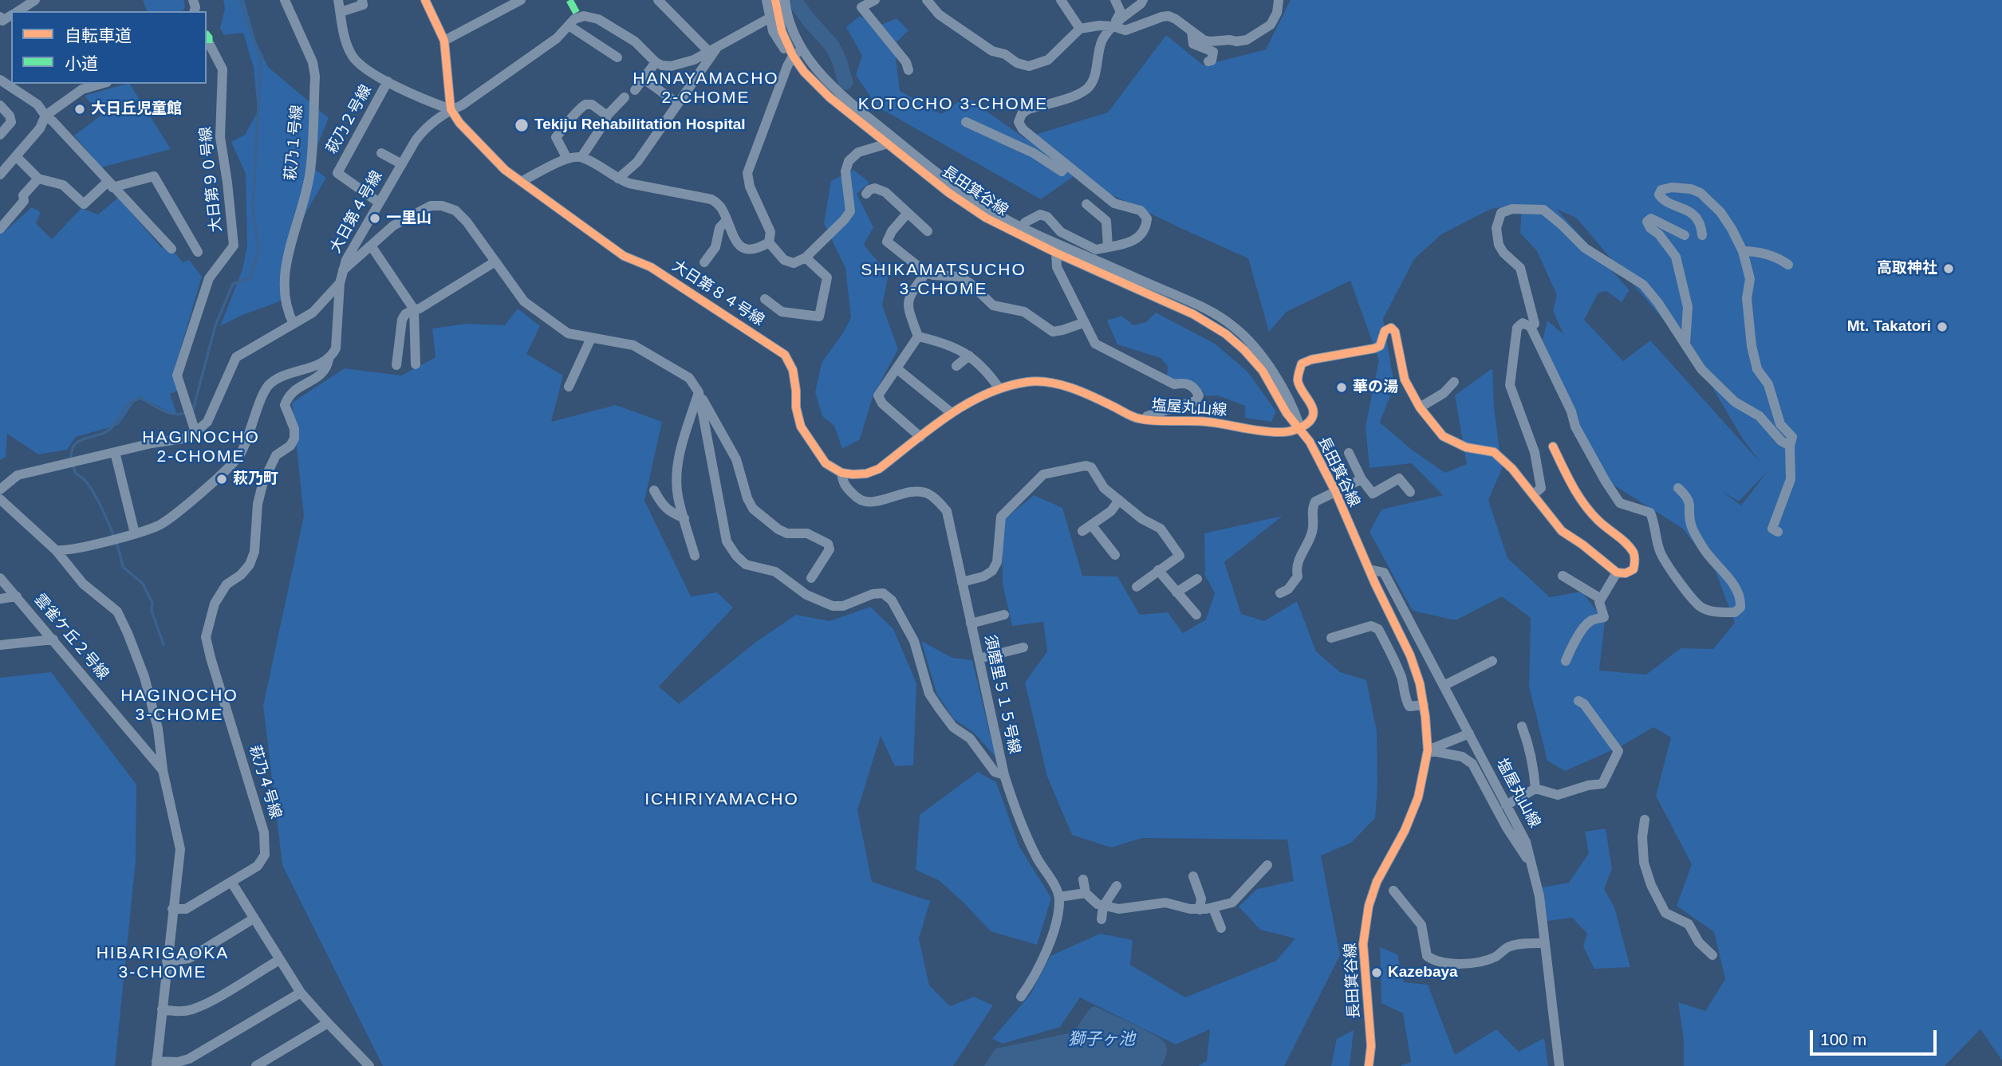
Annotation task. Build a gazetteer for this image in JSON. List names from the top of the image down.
{
  "streets": {
    "street": [
      "萩乃２号線",
      "萩乃１号線",
      "大日第９０号線",
      "長田箕谷線",
      "大日第４号線",
      "大日第８４号線",
      "塩屋丸山線",
      "雲雀ケ丘２号線",
      "須磨里５１５号線",
      "萩乃４号線"
    ]
  },
  "crossings": [
    ["萩乃２号線", "大日第４号線"],
    ["長田箕谷線", "塩屋丸山線"],
    ["大日第４号線", "大日第８４号線"],
    ["大日第４号線", "萩乃４号線"],
    ["大日第８４号線", "塩屋丸山線"],
    ["大日第８４号線", "須磨里５１５号線"],
    ["塩屋丸山線", "須磨里５１５号線"]
  ],
  "districts": [
    "HANAYAMACHO 2-CHOME",
    "KOTOCHO 3-CHOME",
    "SHIKAMATSUCHO 3-CHOME",
    "HAGINOCHO 2-CHOME",
    "HAGINOCHO 3-CHOME",
    "ICHIRIYAMACHO",
    "HIBARIGAOKA 3-CHOME"
  ],
  "water": ["獅子ヶ池"],
  "places": [
    "大日丘児童館",
    "Tekiju Rehabilitation Hospital",
    "一里山",
    "高取神社",
    "Mt. Takatori",
    "華の湯",
    "萩乃町",
    "Kazebaya"
  ],
  "legend": ["自転車道", "小道"],
  "scale_bar": "100 m"
}
